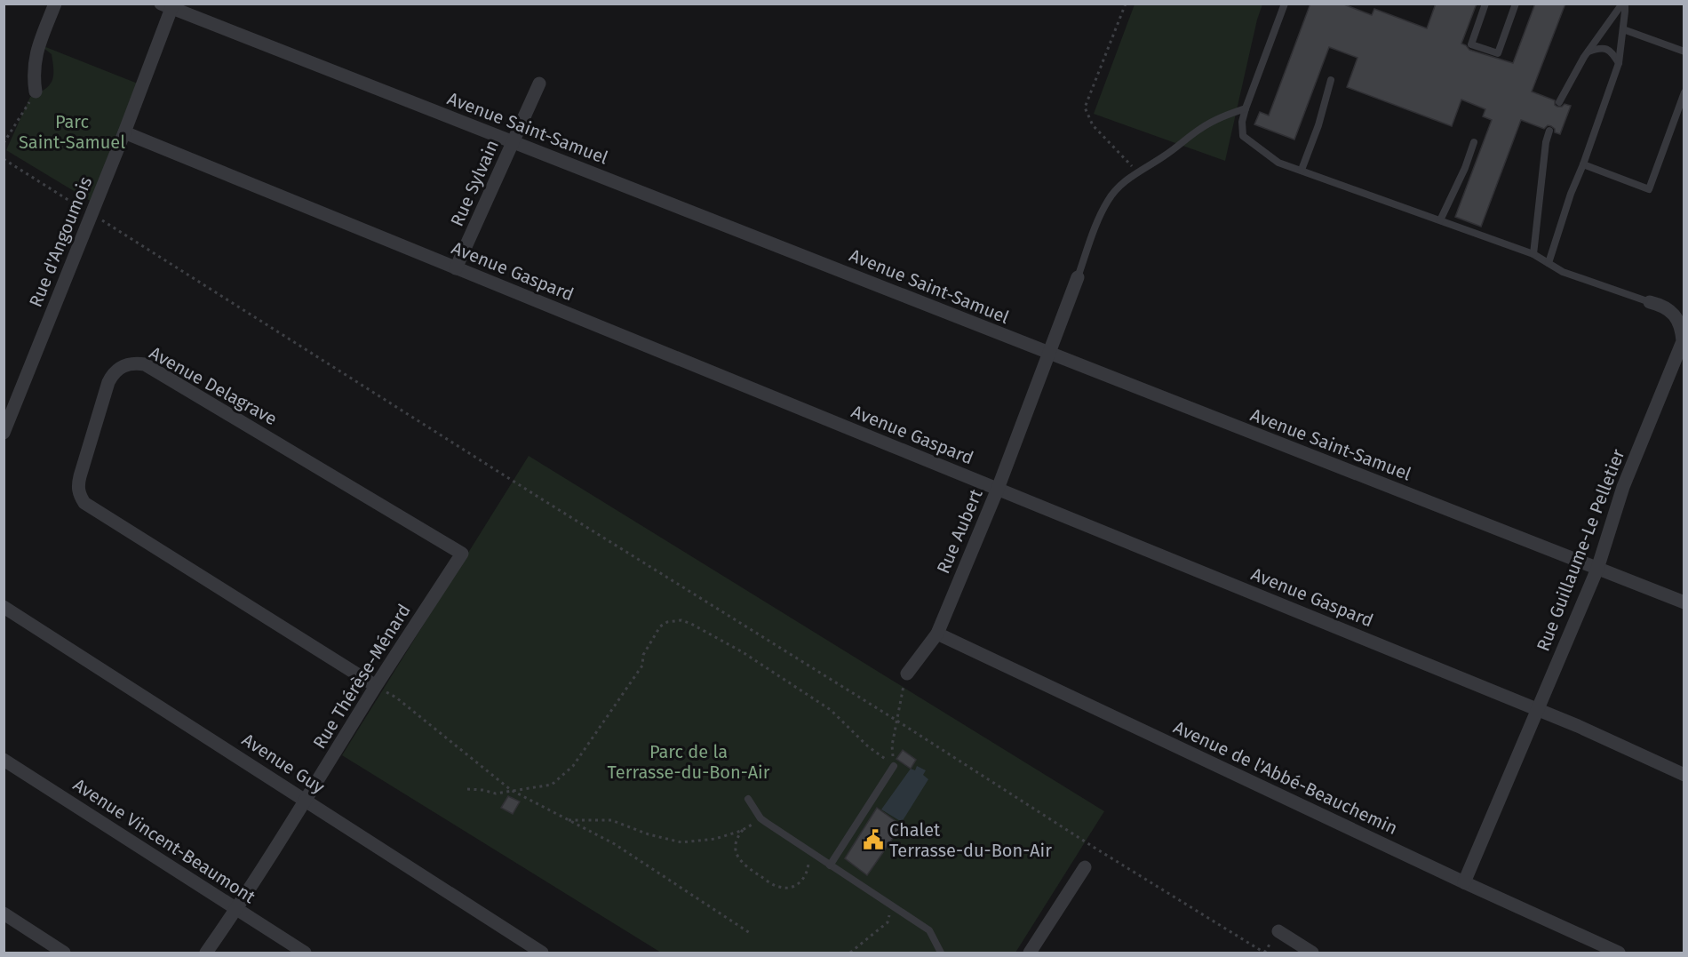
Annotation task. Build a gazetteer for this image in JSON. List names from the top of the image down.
{
  "streets": {
    "street": [
      "Avenue Saint-Samuel",
      "Rue Sylvain",
      "Rue d'Angoumois",
      "Avenue Gaspard",
      "Avenue Delagrave",
      "Rue Aubert",
      "Rue Guillaume-Le Pelletier",
      "Rue Thérèse-Ménard",
      "Avenue Guy",
      "Avenue de l'Abbé-Beauchemin",
      "Avenue Vincent-Beaumont"
    ]
  },
  "crossings": [
    ["Avenue Saint-Samuel", "Rue Sylvain"],
    ["Avenue Saint-Samuel", "Rue d'Angoumois"],
    ["Avenue Saint-Samuel", "Rue Aubert"],
    ["Avenue Saint-Samuel", "Rue Guillaume-Le Pelletier"],
    ["Rue Sylvain", "Avenue Gaspard"],
    ["Rue d'Angoumois", "Avenue Gaspard"],
    ["Avenue Gaspard", "Rue Aubert"],
    ["Avenue Gaspard", "Rue Guillaume-Le Pelletier"],
    ["Avenue Delagrave", "Rue Thérèse-Ménard"],
    ["Rue Aubert", "Avenue de l'Abbé-Beauchemin"],
    ["Rue Guillaume-Le Pelletier", "Avenue de l'Abbé-Beauchemin"],
    ["Rue Thérèse-Ménard", "Avenue Guy"],
    ["Rue Thérèse-Ménard", "Avenue Vincent-Beaumont"]
  ],
  "parks": ["Parc Saint-Samuel", "Parc de la Terrasse-du-Bon-Air"],
  "places": {
    "public building": ["Chalet Terrasse-du-Bon-Air"]
  }
}
